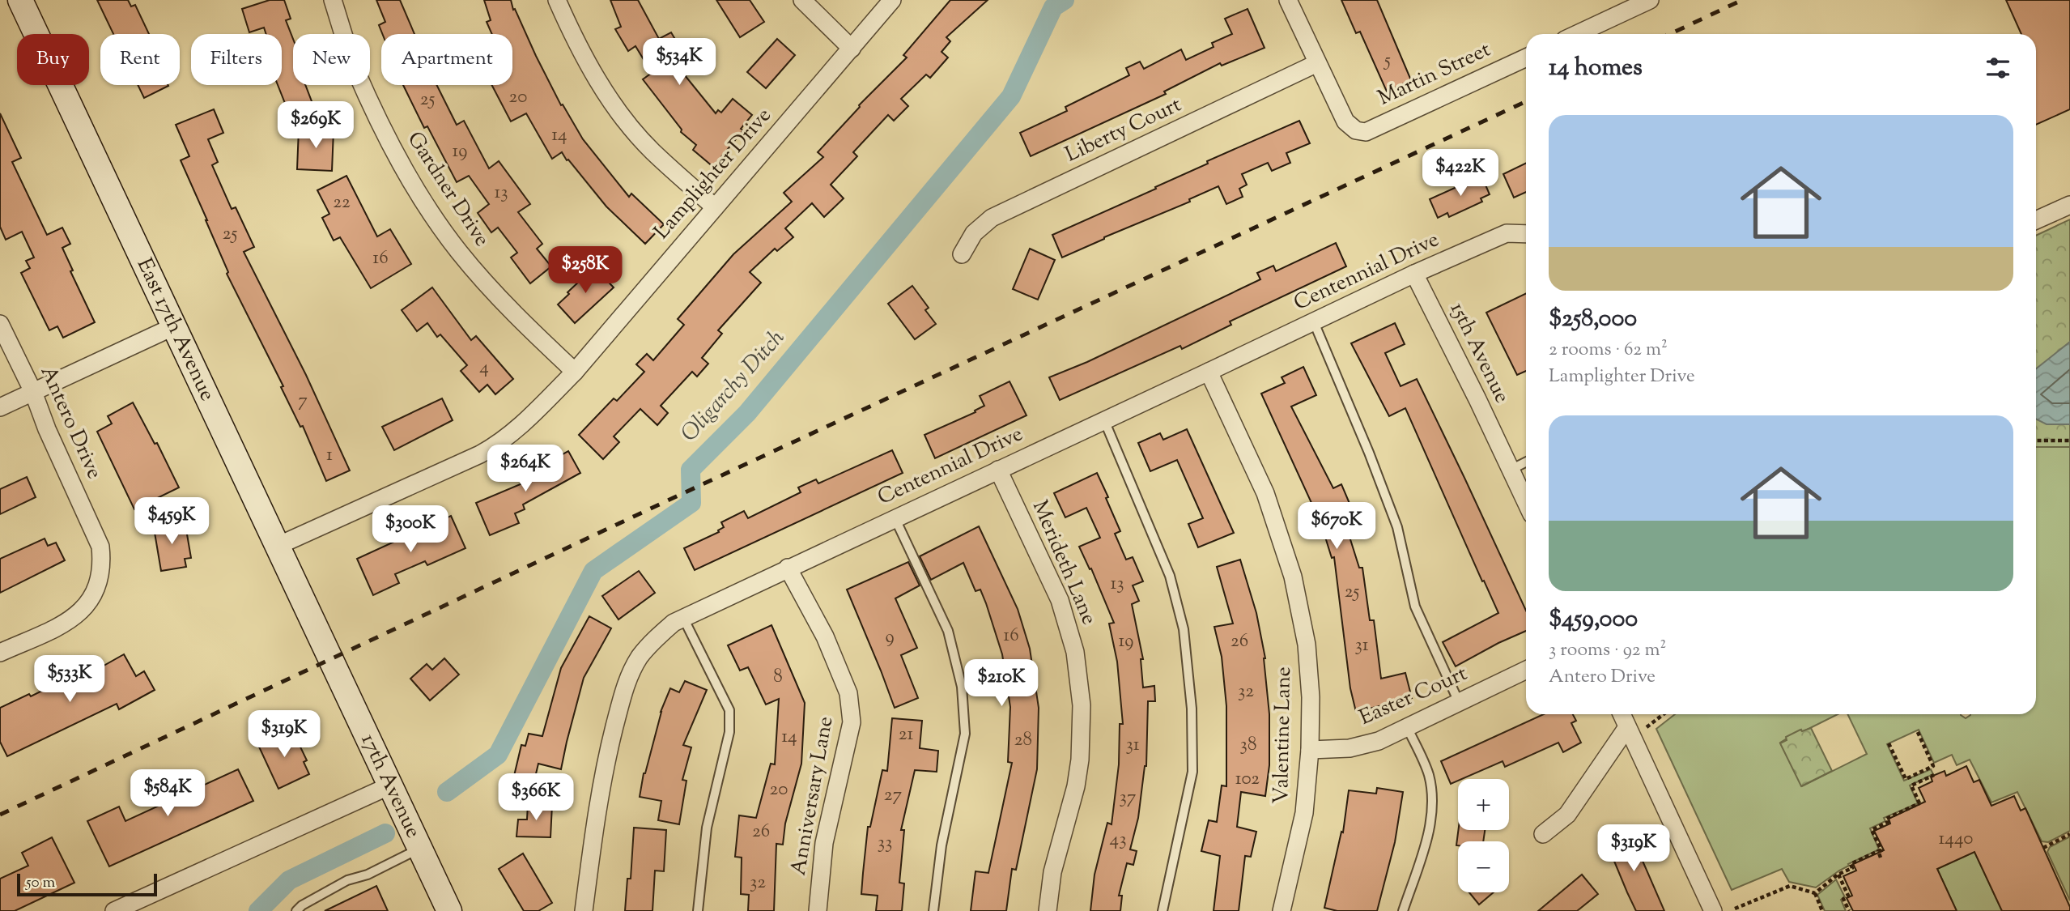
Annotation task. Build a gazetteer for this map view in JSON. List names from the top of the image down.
{
  "streets": {
    "main road": ["East 17th Avenue", "17th Avenue"],
    "street": [
      "Martin Street",
      "Liberty Court",
      "Lamplighter Drive",
      "Gardner Drive",
      "Centennial Drive",
      "15th Avenue",
      "Antero Drive",
      "Merideth Lane",
      "Easter Court",
      "Valentine Lane",
      "Anniversary Lane"
    ]
  },
  "crossings": [
    ["Martin Street", "Liberty Court"],
    ["Lamplighter Drive", "Gardner Drive"],
    ["Lamplighter Drive", "East 17th Avenue"],
    ["Centennial Drive", "15th Avenue"],
    ["Centennial Drive", "Merideth Lane"],
    ["Centennial Drive", "Valentine Lane"],
    ["Centennial Drive", "Anniversary Lane"],
    ["East 17th Avenue", "17th Avenue"],
    ["Easter Court", "Valentine Lane"]
  ],
  "water": ["Oligarchy Ditch"],
  "house_numbers": [
    "5",
    "20",
    "25",
    "14",
    "19",
    "13",
    "22",
    "25",
    "16",
    "4",
    "7",
    "1",
    "13",
    "25",
    "16",
    "9",
    "19",
    "26",
    "31",
    "8",
    "32",
    "21",
    "14",
    "28",
    "31",
    "38",
    "102",
    "20",
    "27",
    "37",
    "26",
    "1440",
    "43",
    "33",
    "32"
  ],
  "scale_bar": "50 m",
  "page": {
    "chip": [
      "Buy",
      "Rent",
      "Filters",
      "New",
      "Apartment"
    ],
    "heading": "14 homes",
    "price": [
      "$534K",
      "$269K",
      "$422K",
      "$258K",
      "$264K",
      "$459K",
      "$670K",
      "$300K",
      "$533K",
      "$210K",
      "$319K",
      "$584K",
      "$366K",
      "$319K"
    ],
    "list": [
      {
        "name": "$258,000",
        "note": "2 rooms · 62 m² · Lamplighter Drive"
      },
      {
        "name": "$459,000",
        "note": "3 rooms · 92 m² · Antero Drive"
      }
    ],
    "map_buttons": ["+", "−"],
    "scale": "50 m"
  }
}
